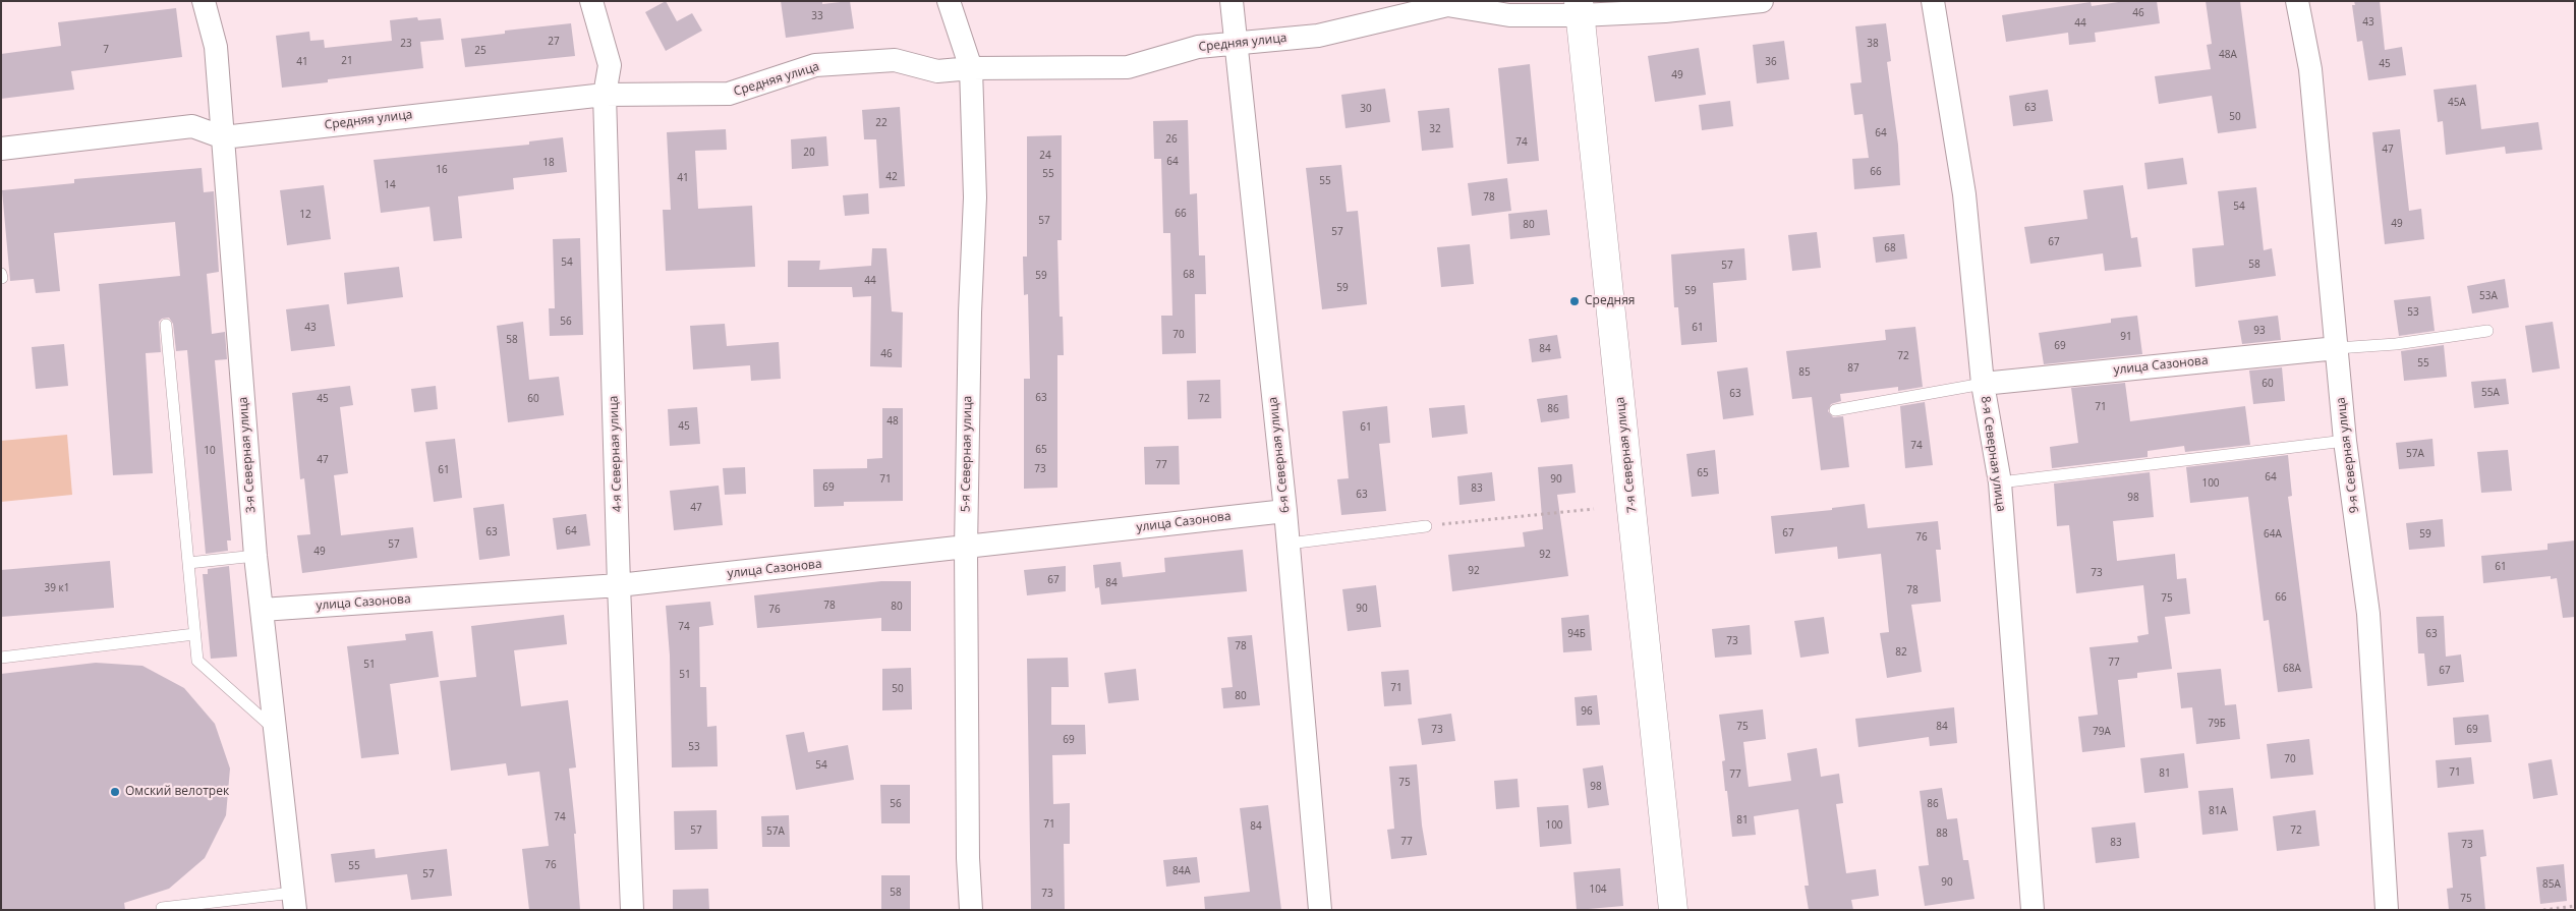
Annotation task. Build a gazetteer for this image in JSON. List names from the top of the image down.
{
  "streets": {
    "main road": ["7-я Северная улица"],
    "street": [
      "Средняя улица",
      "улица Сазонова",
      "4-я Северная улица",
      "5-я Северная улица",
      "8-я Северная улица",
      "3-я Северная улица",
      "6-я Северная улица",
      "9-я Северная улица"
    ]
  },
  "crossings": [
    ["Средняя улица", "4-я Северная улица"],
    ["Средняя улица", "5-я Северная улица"],
    ["Средняя улица", "3-я Северная улица"],
    ["Средняя улица", "6-я Северная улица"],
    ["Средняя улица", "7-я Северная улица"],
    ["улица Сазонова", "4-я Северная улица"],
    ["улица Сазонова", "5-я Северная улица"],
    ["улица Сазонова", "8-я Северная улица"],
    ["улица Сазонова", "3-я Северная улица"],
    ["улица Сазонова", "6-я Северная улица"],
    ["улица Сазонова", "9-я Северная улица"]
  ],
  "places": ["Средняя", "Омский велотрек"],
  "house_numbers": [
    "46",
    "33",
    "43",
    "44",
    "27",
    "23",
    "38",
    "7",
    "25",
    "48A",
    "21",
    "41",
    "36",
    "45",
    "49",
    "45А",
    "63",
    "30",
    "50",
    "22",
    "32",
    "64",
    "26",
    "74",
    "47",
    "20",
    "24",
    "64",
    "18",
    "16",
    "66",
    "55",
    "42",
    "41",
    "55",
    "14",
    "78",
    "54",
    "66",
    "12",
    "57",
    "49",
    "80",
    "57",
    "67",
    "68",
    "54",
    "58",
    "57",
    "68",
    "59",
    "44",
    "59",
    "59",
    "53A",
    "53",
    "56",
    "43",
    "61",
    "93",
    "70",
    "91",
    "58",
    "69",
    "84",
    "46",
    "72",
    "55",
    "87",
    "85",
    "60",
    "55A",
    "63",
    "63",
    "45",
    "60",
    "72",
    "71",
    "86",
    "48",
    "45",
    "61",
    "74",
    "65",
    "10",
    "57A",
    "47",
    "77",
    "73",
    "61",
    "65",
    "64",
    "71",
    "90",
    "100",
    "69",
    "83",
    "63",
    "98",
    "47",
    "64",
    "63",
    "67",
    "64А",
    "59",
    "76",
    "57",
    "49",
    "92",
    "61",
    "92",
    "73",
    "67",
    "84",
    "39 к1",
    "78",
    "66",
    "75",
    "78",
    "80",
    "90",
    "76",
    "74",
    "94Б",
    "63",
    "73",
    "78",
    "82",
    "77",
    "51",
    "68A",
    "67",
    "51",
    "71",
    "50",
    "80",
    "96",
    "79Б",
    "75",
    "84",
    "73",
    "69",
    "79A",
    "69",
    "53",
    "70",
    "54",
    "71",
    "81",
    "77",
    "75",
    "98",
    "56",
    "86",
    "81A",
    "74",
    "81",
    "71",
    "100",
    "84",
    "57",
    "72",
    "57А",
    "88",
    "77",
    "83",
    "73",
    "76",
    "55",
    "84А",
    "57",
    "90",
    "85A",
    "104",
    "58",
    "73",
    "75"
  ]
}
